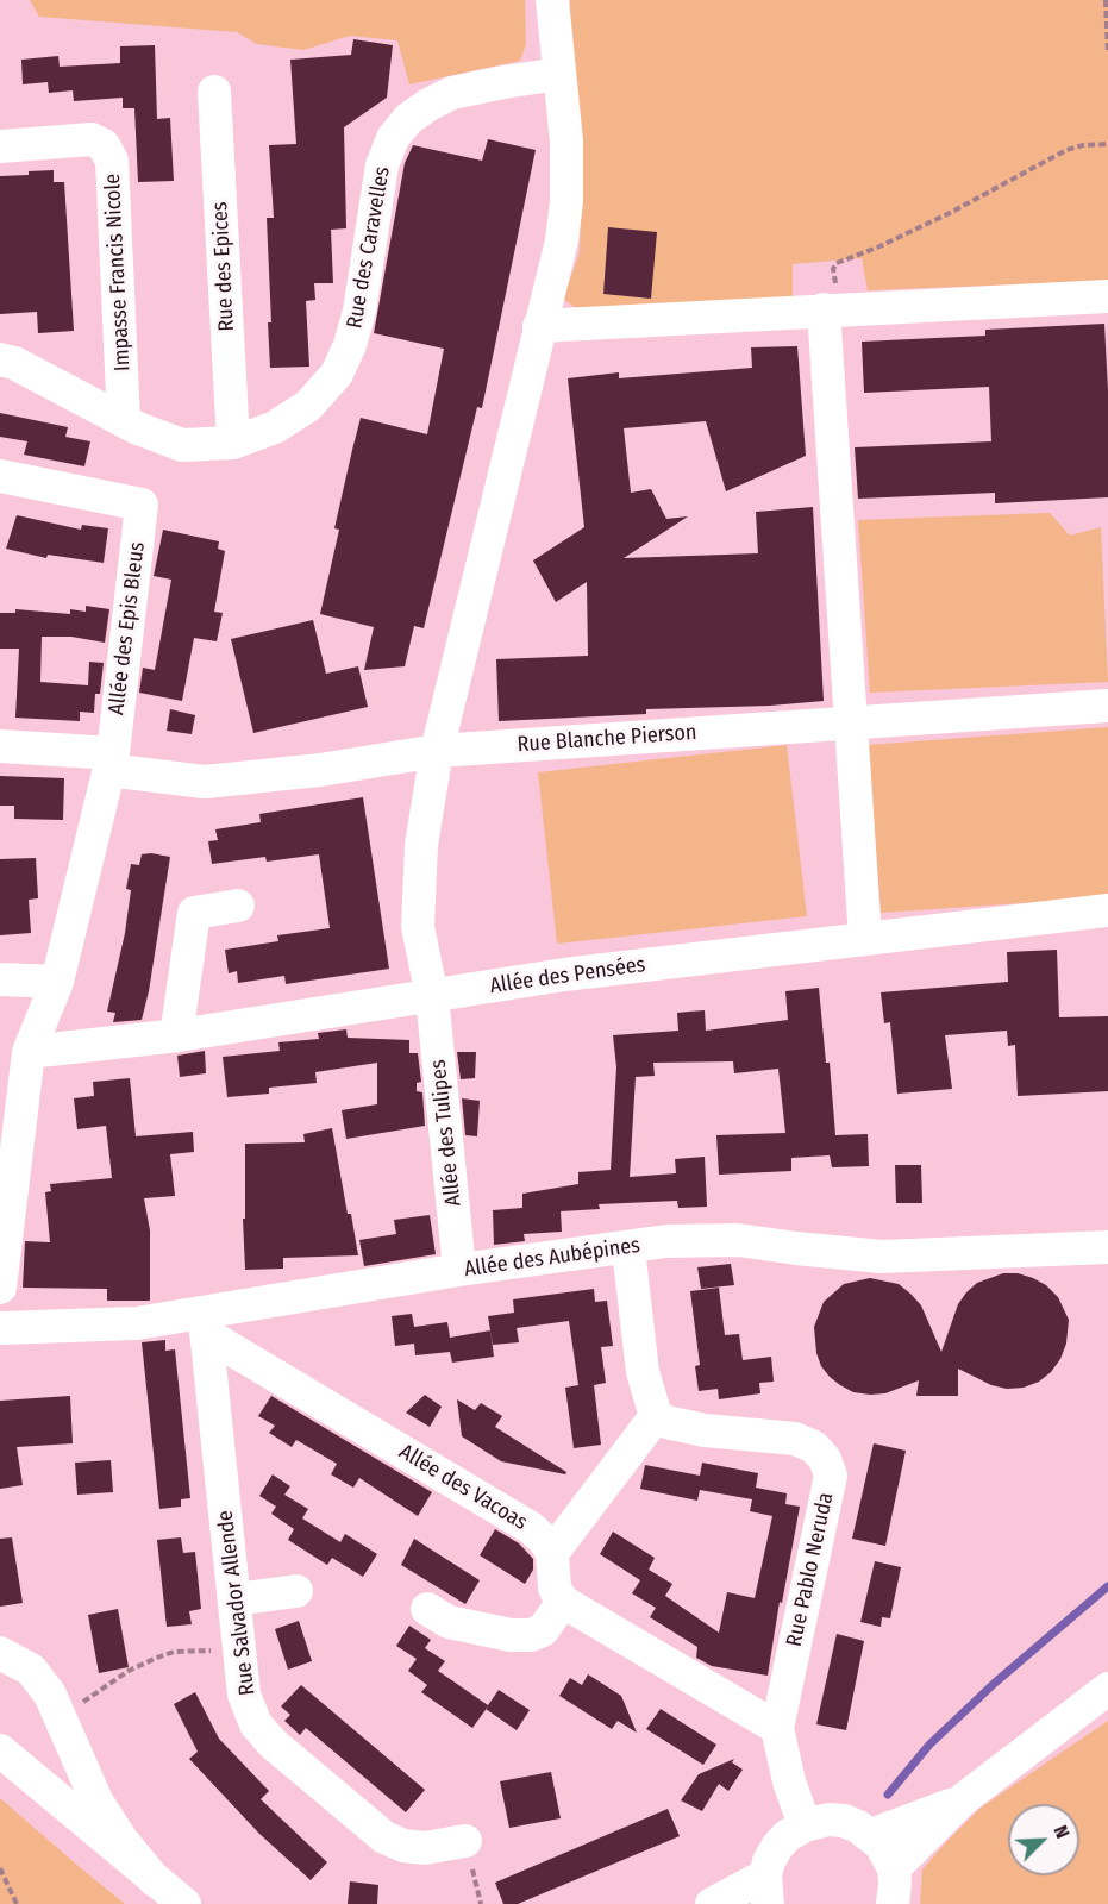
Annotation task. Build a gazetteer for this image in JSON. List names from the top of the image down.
{
  "streets": {
    "street": [
      "Rue des Caravelles",
      "Rue des Epices",
      "Impasse Francis Nicole",
      "Allée des Epis Bleus",
      "Rue Blanche Pierson",
      "Allée des Pensées",
      "Allée des Tulipes",
      "Allée des Aubépines",
      "Allée des Vacoas",
      "Rue Pablo Neruda",
      "Rue Salvador Allende"
    ]
  },
  "crossings": [
    ["Rue des Caravelles", "Rue des Epices"],
    ["Rue des Caravelles", "Impasse Francis Nicole"],
    ["Rue des Caravelles", "Allée des Tulipes"],
    ["Allée des Epis Bleus", "Rue Blanche Pierson"],
    ["Allée des Epis Bleus", "Allée des Pensées"],
    ["Rue Blanche Pierson", "Allée des Tulipes"],
    ["Allée des Pensées", "Allée des Tulipes"],
    ["Allée des Tulipes", "Allée des Aubépines"],
    ["Allée des Aubépines", "Allée des Vacoas"],
    ["Allée des Aubépines", "Rue Salvador Allende"],
    ["Allée des Vacoas", "Rue Salvador Allende"]
  ],
  "north": "top right"
}
